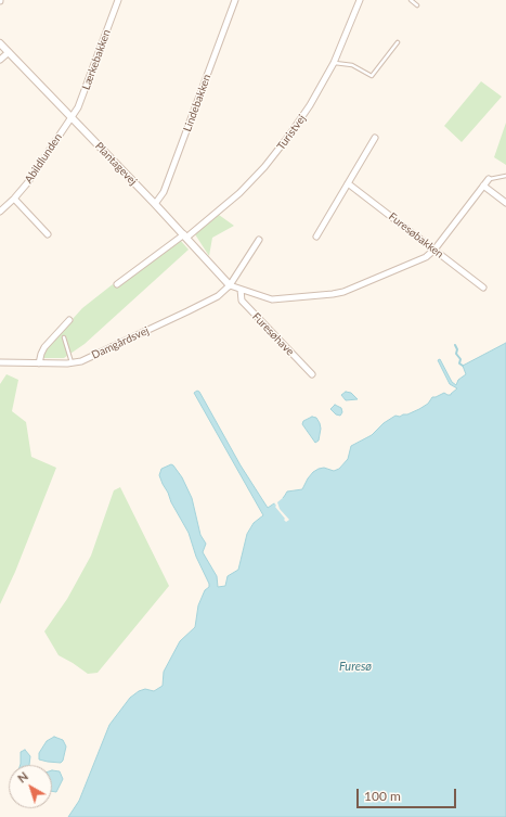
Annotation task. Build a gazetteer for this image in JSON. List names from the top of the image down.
{
  "streets": {
    "street": [
      "Lærkebakken",
      "Lindebakken",
      "Turistvej",
      "Abildlunden",
      "Plantagevej",
      "Furesøbakken",
      "Furesøhave",
      "Damgårdsvej"
    ]
  },
  "crossings": [
    ["Lærkebakken", "Abildlunden"],
    ["Lærkebakken", "Plantagevej"],
    ["Lindebakken", "Plantagevej"],
    ["Turistvej", "Plantagevej"],
    ["Abildlunden", "Plantagevej"],
    ["Plantagevej", "Furesøbakken"],
    ["Plantagevej", "Furesøhave"],
    ["Plantagevej", "Damgårdsvej"]
  ],
  "water": ["Furesø"],
  "scale_bar": "100 m",
  "north": "top left"
}
